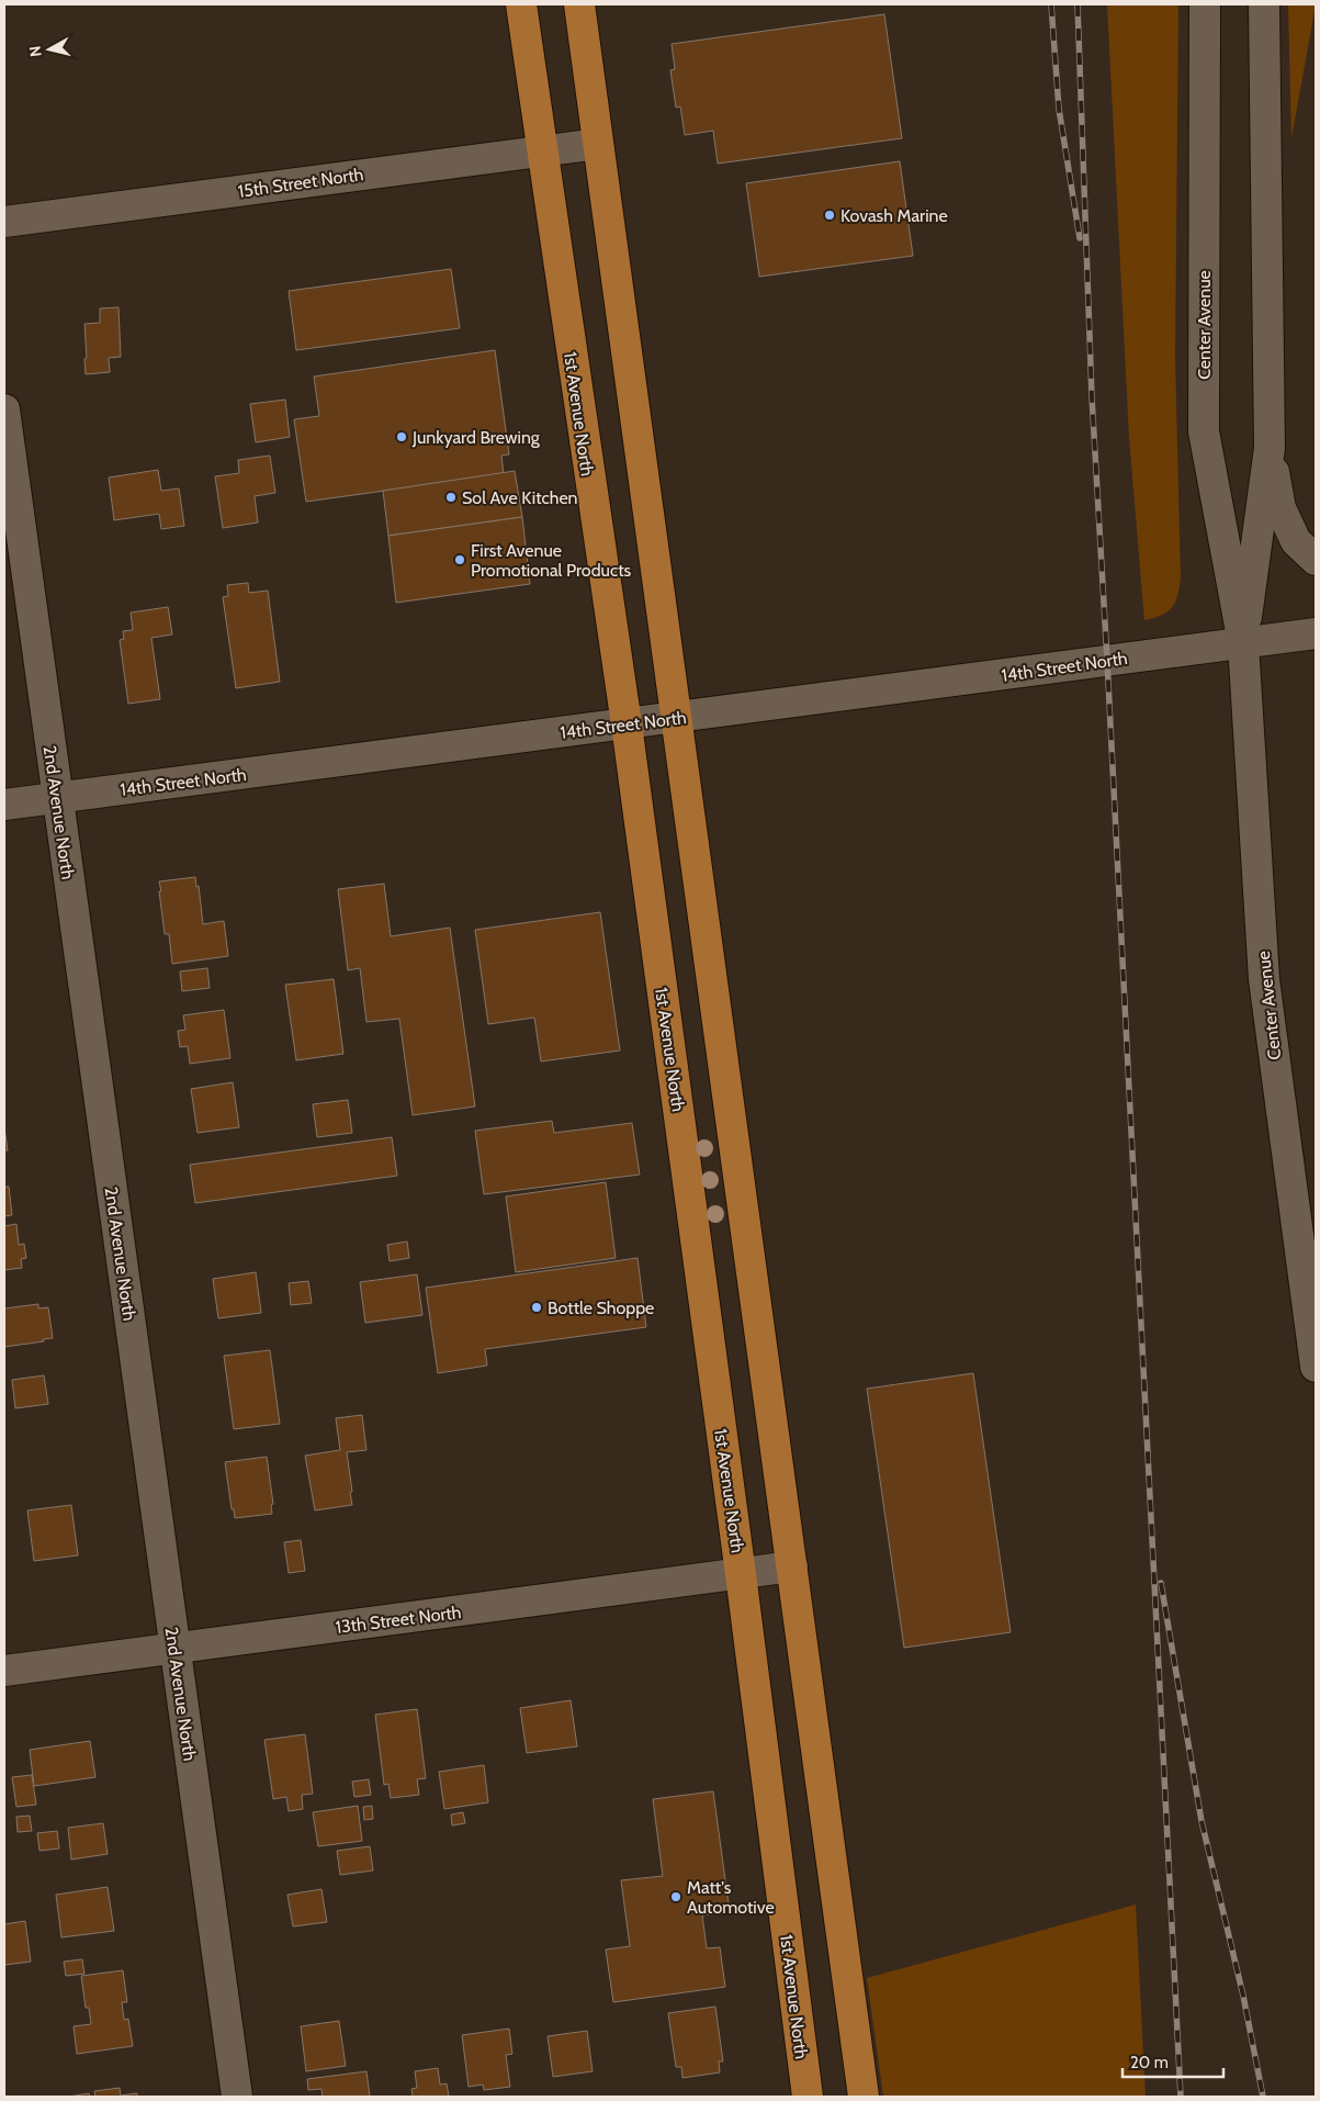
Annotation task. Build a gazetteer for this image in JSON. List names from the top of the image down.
{
  "streets": {
    "main road": ["1st Avenue North"],
    "street": [
      "15th Street North",
      "Center Avenue",
      "14th Street North",
      "2nd Avenue North",
      "13th Street North"
    ]
  },
  "crossings": [
    ["15th Street North", "1st Avenue North"],
    ["Center Avenue", "14th Street North"],
    ["1st Avenue North", "14th Street North"],
    ["1st Avenue North", "13th Street North"],
    ["14th Street North", "2nd Avenue North"],
    ["2nd Avenue North", "13th Street North"]
  ],
  "places": [
    "Kovash Marine",
    "Junkyard Brewing",
    "Sol Ave Kitchen",
    "First Avenue Promotional Products",
    "Bottle Shoppe",
    "Matt's Automotive"
  ],
  "scale_bar": "20 m",
  "north": "left"
}
